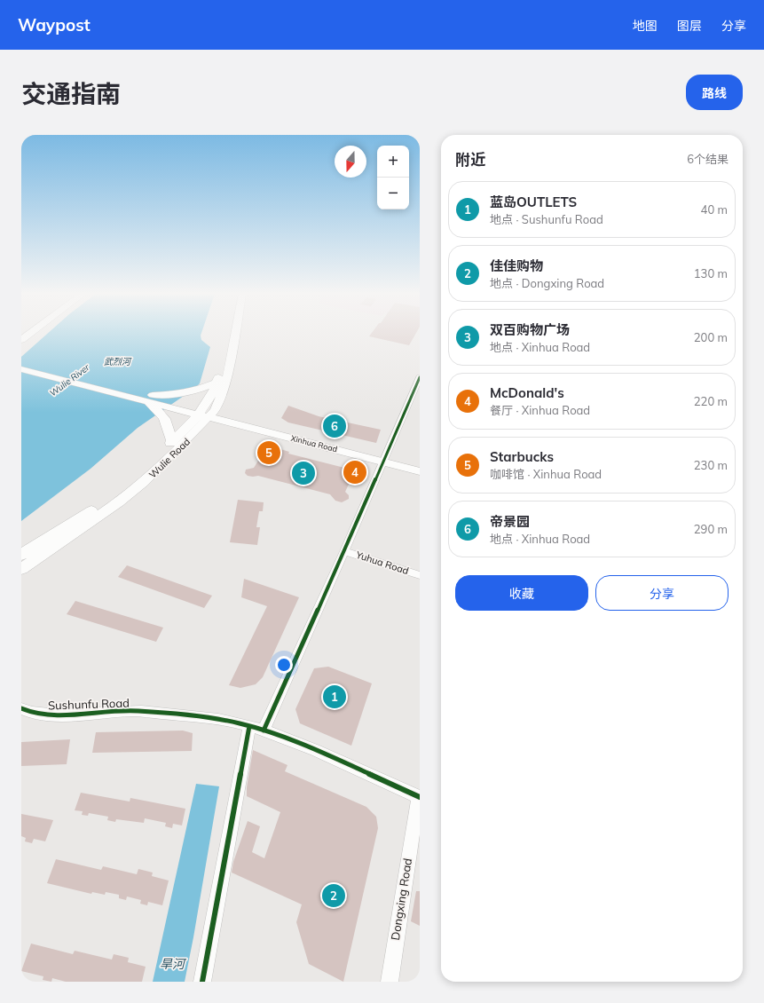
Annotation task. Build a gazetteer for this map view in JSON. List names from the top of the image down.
{
  "streets": {
    "main road": ["Xinhua Road", "Wulie Road"],
    "street": ["Yuhua Road", "Sushunfu Road", "Dongxing Road"]
  },
  "crossings": [
    ["Xinhua Road", "Wulie Road"],
    ["Sushunfu Road", "Dongxing Road"]
  ],
  "water": ["武烈河", "Wulie River", "旱河"],
  "north": "bottom",
  "page": {
    "header": "Waypost",
    "nav": ["地图", "图层", "分享"],
    "title": "交通指南",
    "buttons": [
      "路线",
      ["收藏", "分享"]
    ],
    "heading": ["附近", "6个结果"],
    "map_buttons": ["+", "−"],
    "list": [
      {
        "mark": "1",
        "name": "蓝岛OUTLETS",
        "note": "地点 · Sushunfu Road",
        "value": "40 m"
      },
      {
        "mark": "2",
        "name": "佳佳购物",
        "note": "地点 · Dongxing Road",
        "value": "130 m"
      },
      {
        "mark": "3",
        "name": "双百购物广场",
        "note": "地点 · Xinhua Road",
        "value": "200 m"
      },
      {
        "mark": "4",
        "name": "McDonald's",
        "note": "餐厅 · Xinhua Road",
        "value": "220 m"
      },
      {
        "mark": "5",
        "name": "Starbucks",
        "note": "咖啡馆 · Xinhua Road",
        "value": "230 m"
      },
      {
        "mark": "6",
        "name": "帝景园",
        "note": "地点 · Xinhua Road",
        "value": "290 m"
      }
    ],
    "pins": [
      "6",
      "5",
      "4",
      "3",
      "1",
      "2"
    ]
  }
}
